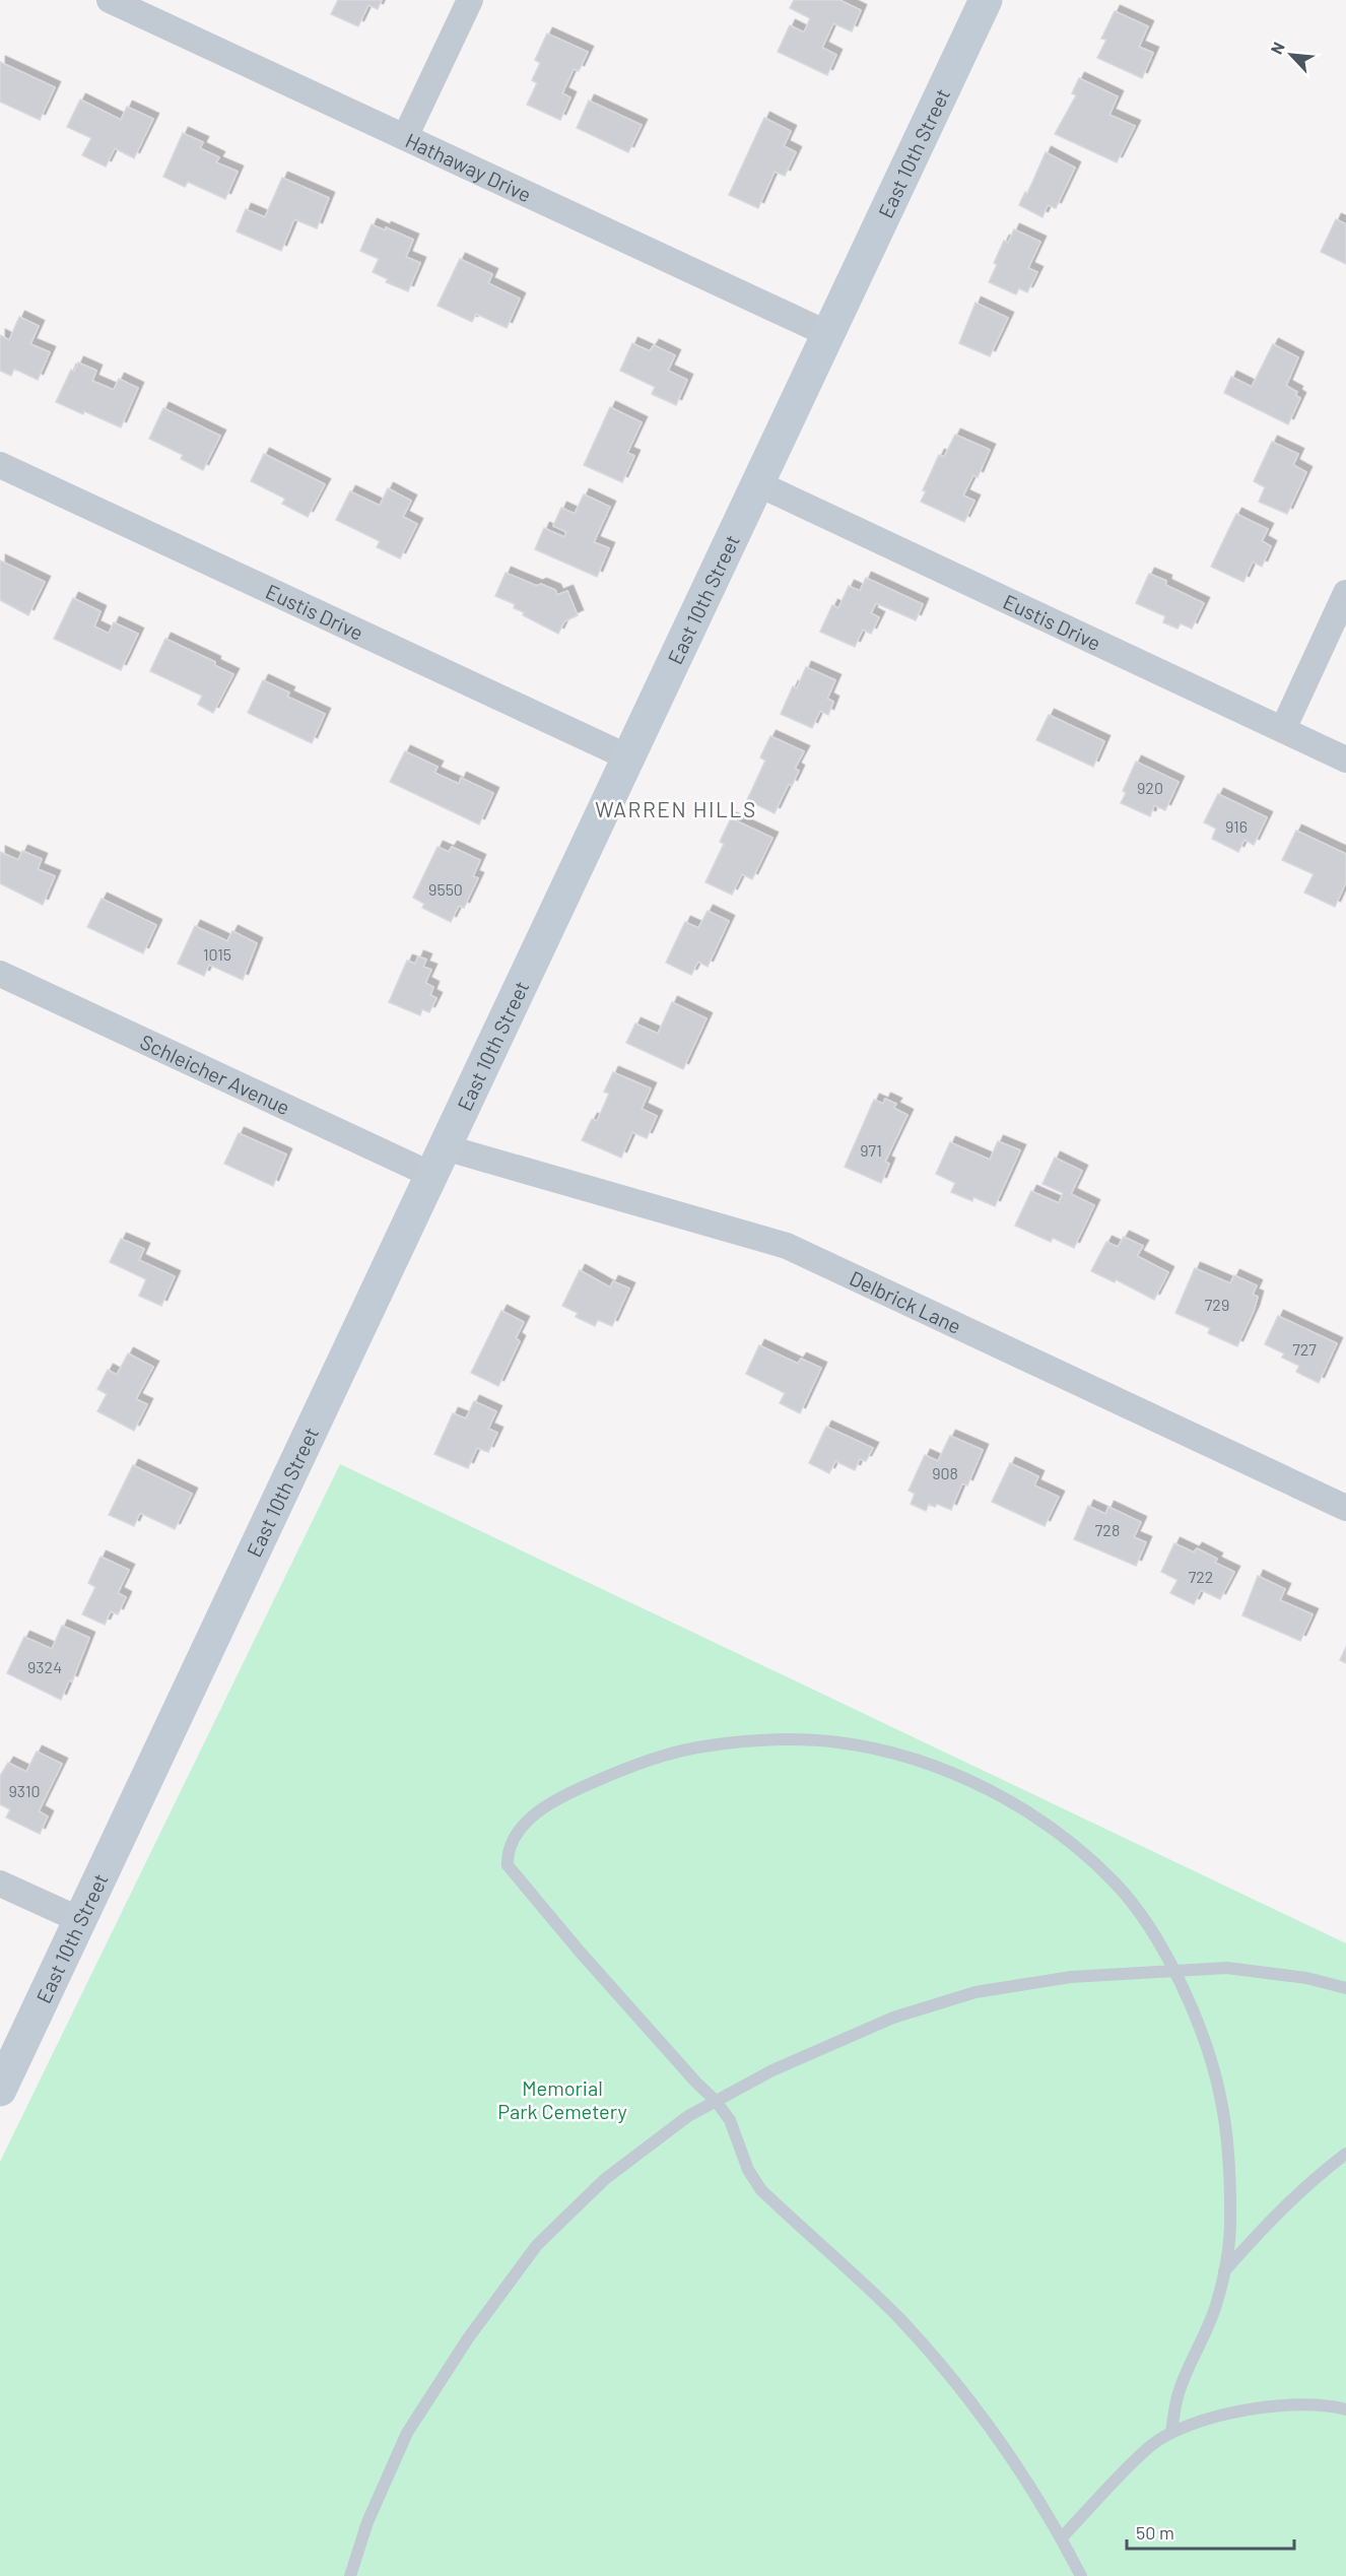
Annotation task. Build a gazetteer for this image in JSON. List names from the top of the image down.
{
  "streets": {
    "main road": ["East 10th Street"],
    "street": [
      "Hathaway Drive",
      "Eustis Drive",
      "Schleicher Avenue",
      "Delbrick Lane"
    ]
  },
  "crossings": [
    ["East 10th Street", "Hathaway Drive"],
    ["East 10th Street", "Eustis Drive"],
    ["East 10th Street", "Schleicher Avenue"],
    ["East 10th Street", "Delbrick Lane"],
    ["Schleicher Avenue", "Delbrick Lane"]
  ],
  "districts": ["WARREN HILLS"],
  "parks": ["Memorial Park Cemetery"],
  "house_numbers": [
    "920",
    "916",
    "9550",
    "1015",
    "971",
    "729",
    "727",
    "908",
    "728",
    "722",
    "9324",
    "9310"
  ],
  "scale_bar": "50 m",
  "north": "top left"
}
